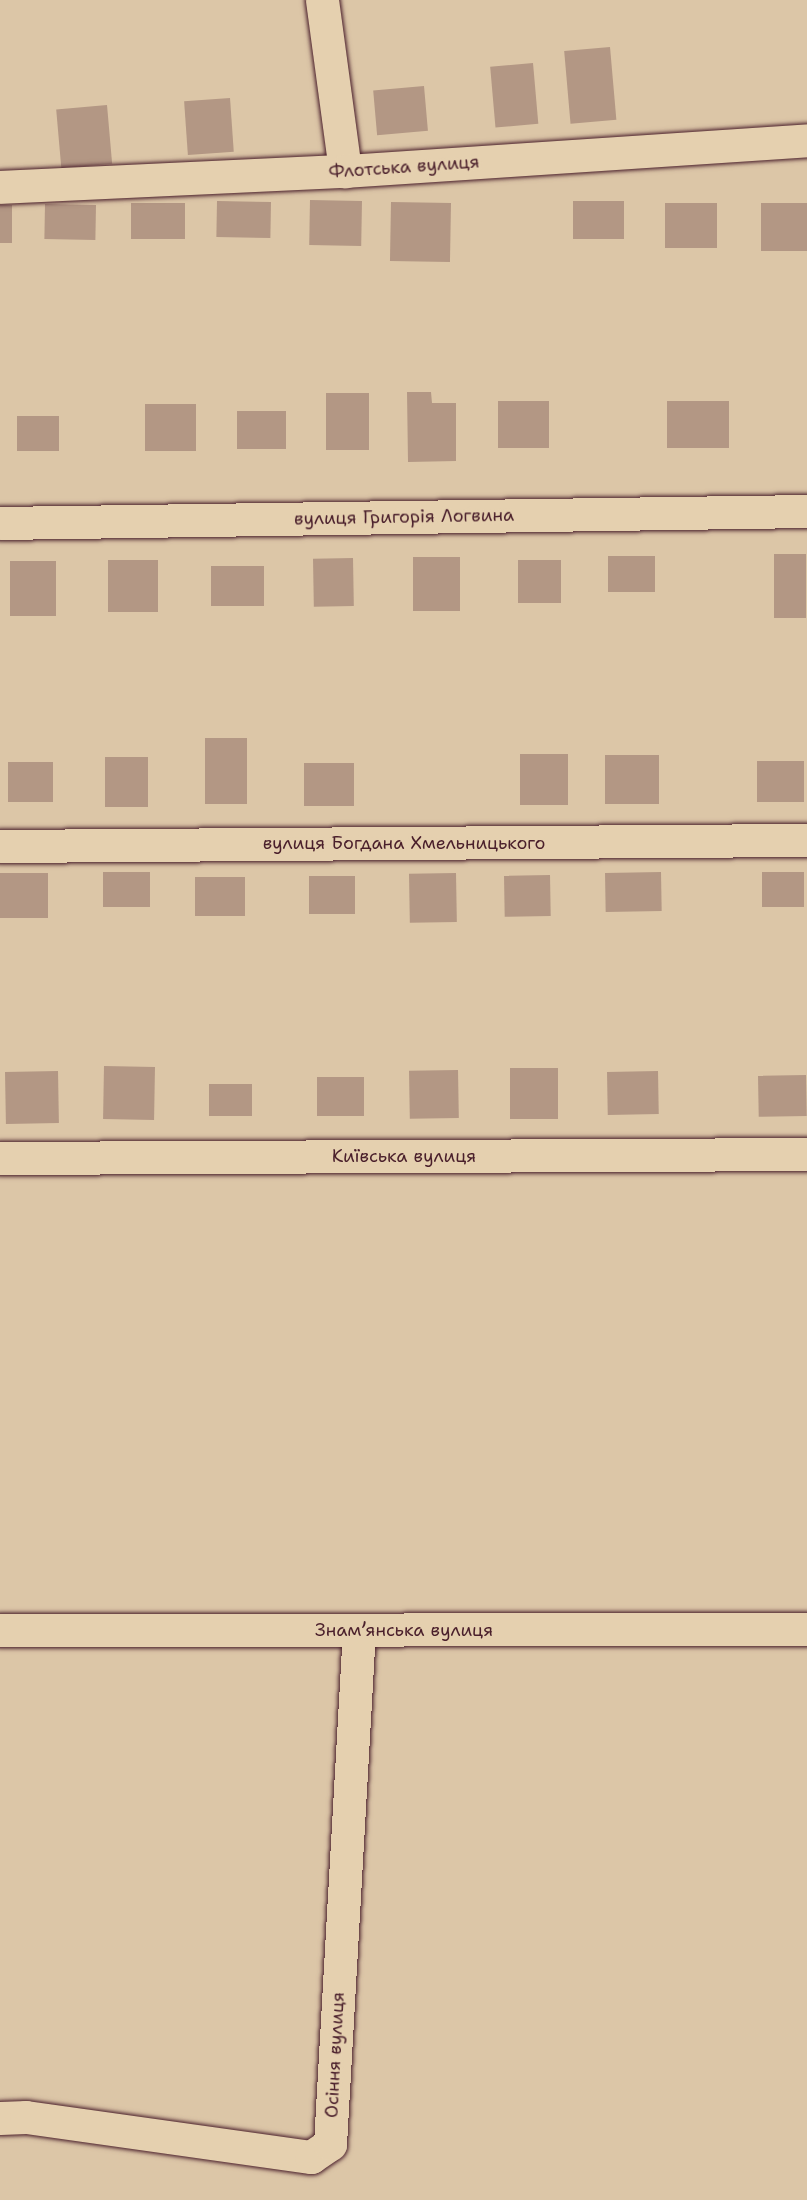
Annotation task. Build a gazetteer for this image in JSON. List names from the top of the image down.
{
  "streets": {
    "main road": [
      "Флотська вулиця",
      "вулиця Григорія Логвина",
      "вулиця Богдана Хмельницького",
      "Київська вулиця",
      "Знамʼянська вулиця",
      "Осіння вулиця"
    ]
  },
  "crossings": [
    ["Знамʼянська вулиця", "Осіння вулиця"]
  ]
}
